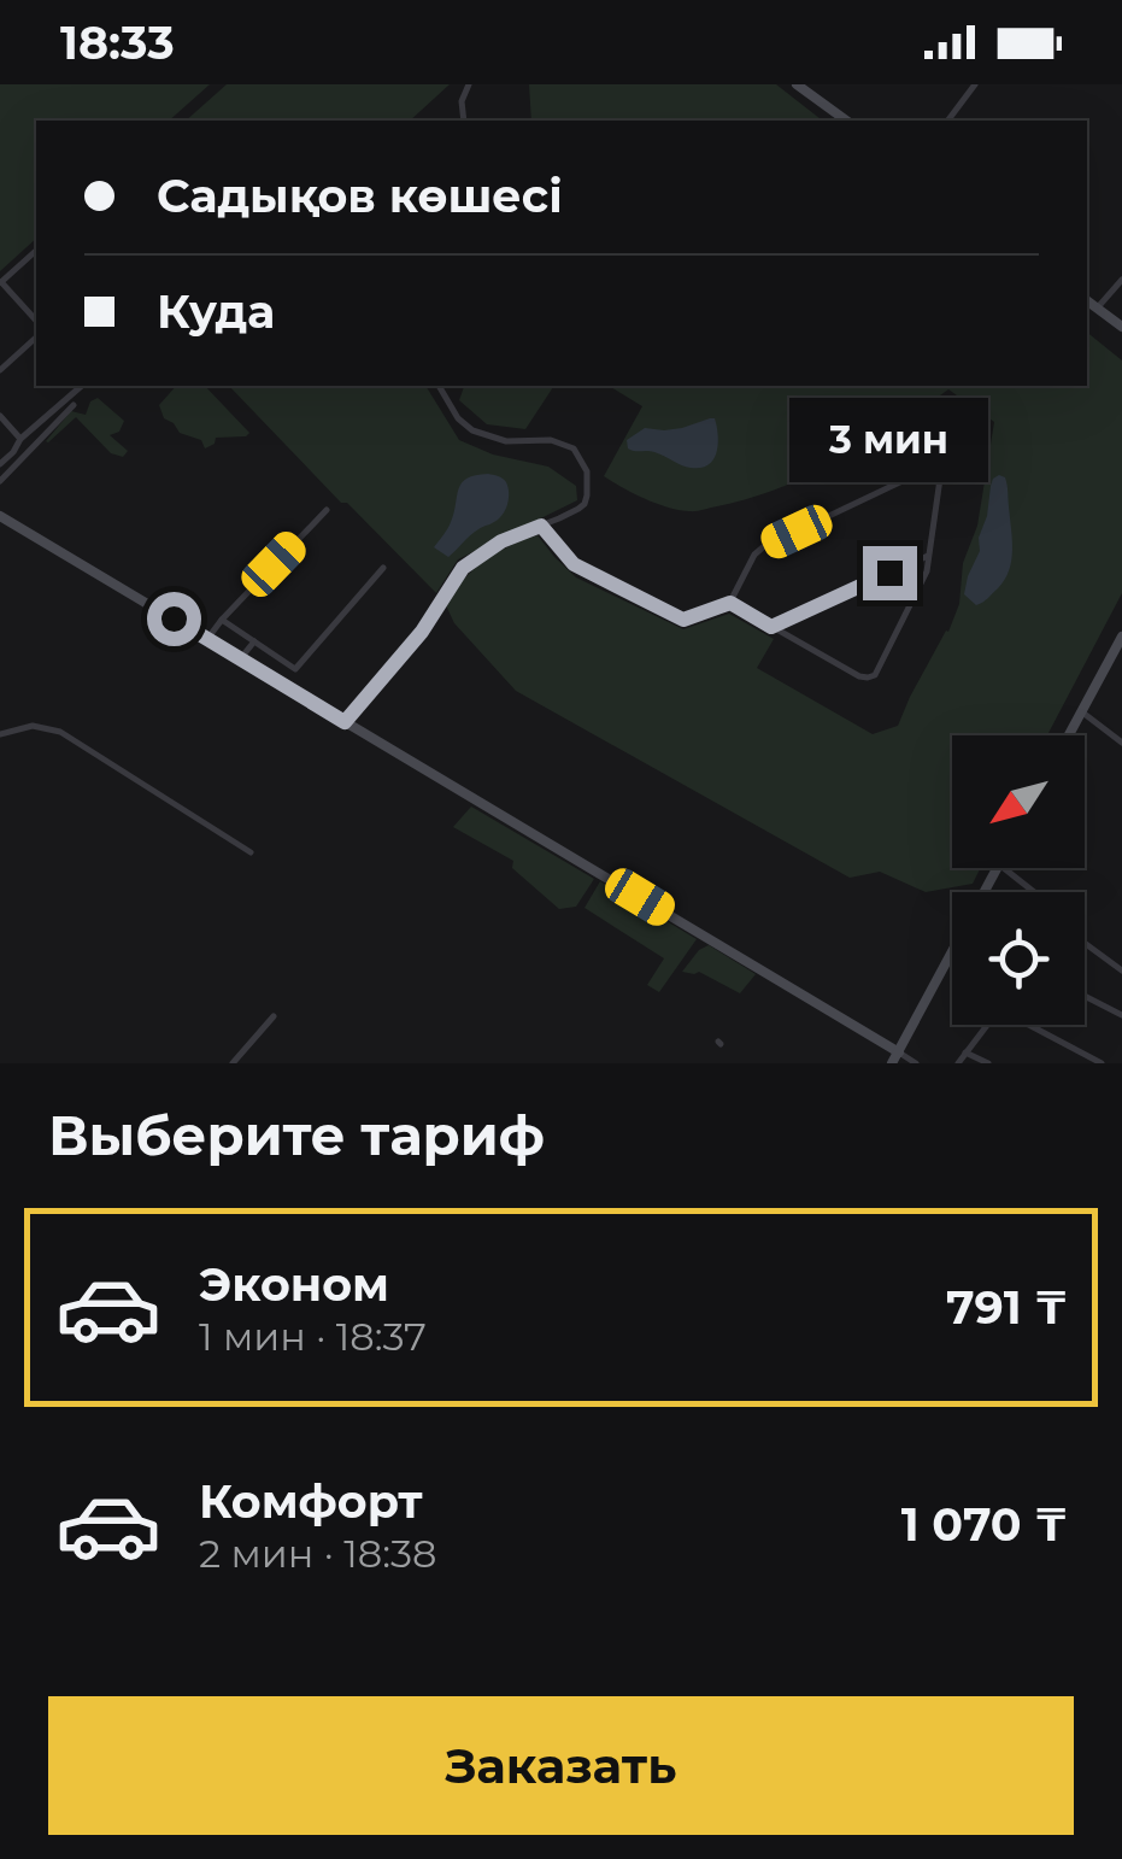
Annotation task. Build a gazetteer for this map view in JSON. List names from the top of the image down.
{
  "north": "bottom left",
  "page": {
    "status": "18:33",
    "banner": ["Садықов көшесі", "Куда"],
    "bubble": "3 мин",
    "heading": "Выберите тариф",
    "list": [
      {
        "name": "Эконом",
        "note": "1 мин · 18:37",
        "value": "791 ₸"
      },
      {
        "name": "Комфорт",
        "note": "2 мин · 18:38",
        "value": "1 070 ₸"
      }
    ],
    "buttons": "Заказать"
  }
}
